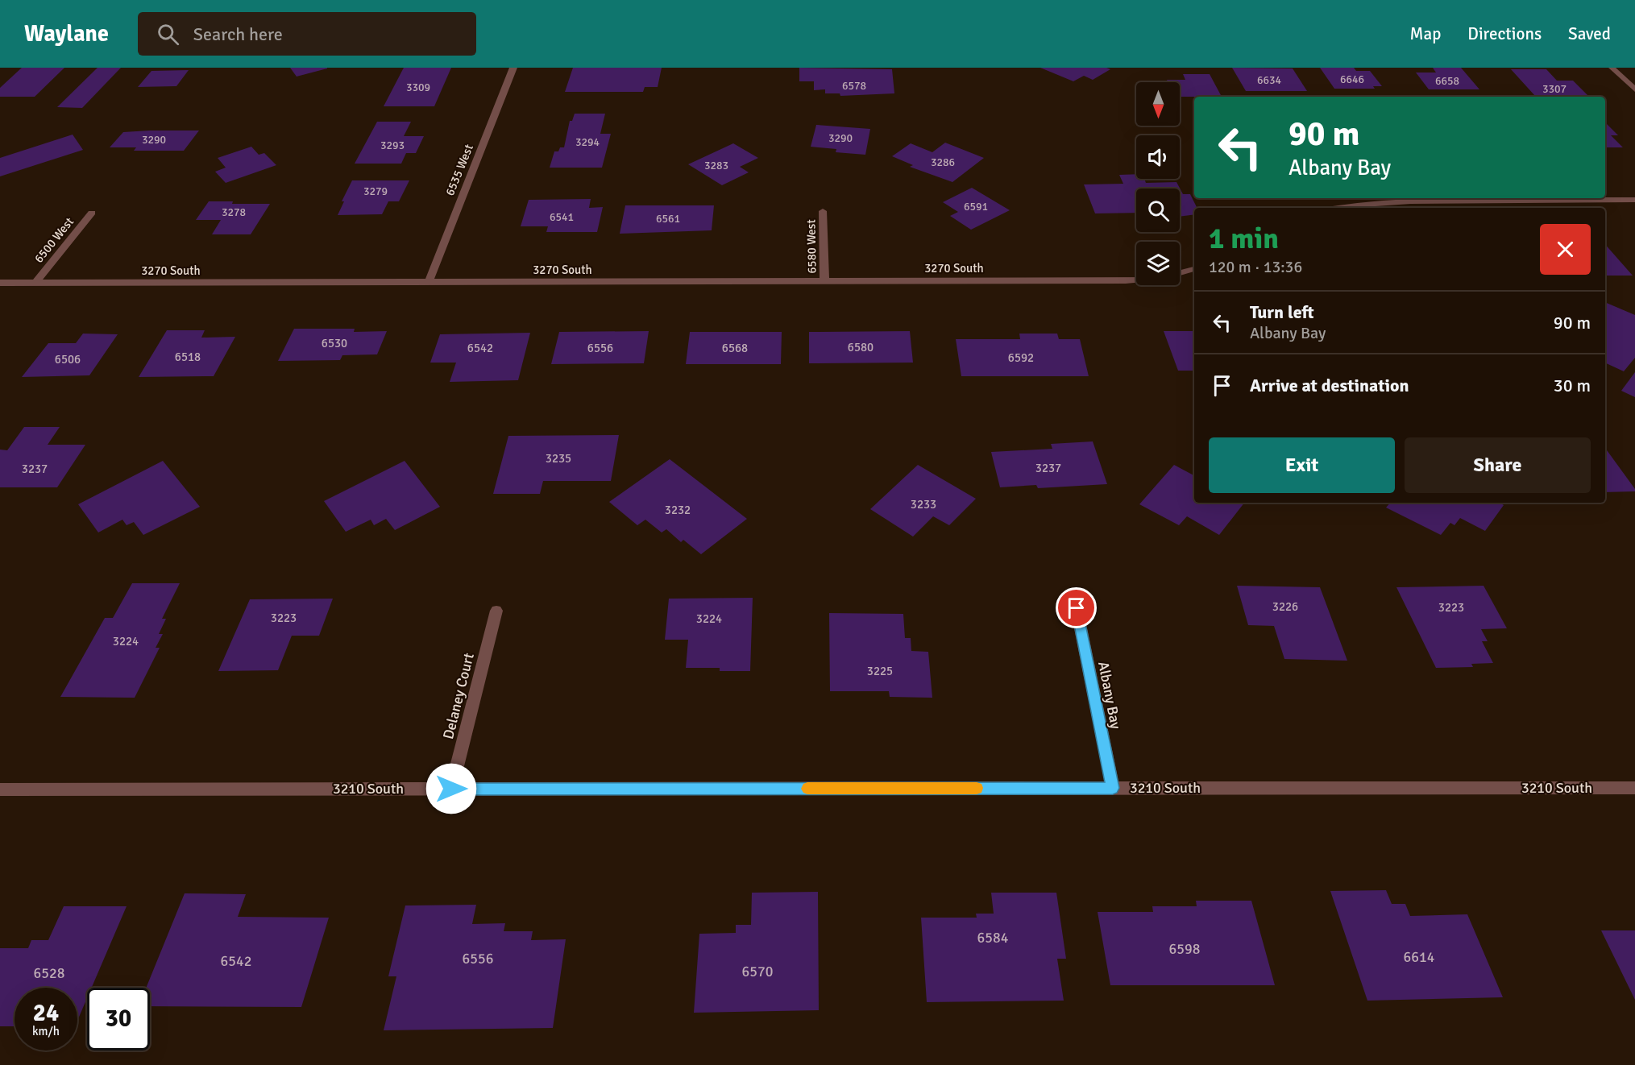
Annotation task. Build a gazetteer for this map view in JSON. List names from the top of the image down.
{
  "streets": {
    "street": [
      "6535 West",
      "6500 West",
      "6580 West",
      "3270 South",
      "Albany Bay",
      "Delaney Court",
      "3210 South"
    ]
  },
  "crossings": [
    ["6535 West", "3270 South"],
    ["6500 West", "3270 South"],
    ["6580 West", "3270 South"],
    ["Albany Bay", "3210 South"],
    ["Delaney Court", "3210 South"]
  ],
  "house_numbers": [
    "6646",
    "6634",
    "6658",
    "6578",
    "3309",
    "3307",
    "3290",
    "3290",
    "3294",
    "3293",
    "3286",
    "3283",
    "3279",
    "6591",
    "3278",
    "6541",
    "6561",
    "6530",
    "6580",
    "6542",
    "6556",
    "6568",
    "6518",
    "6592",
    "6506",
    "3235",
    "3237",
    "3237",
    "3233",
    "3232",
    "3226",
    "3223",
    "3223",
    "3224",
    "3224",
    "3225",
    "6584",
    "6598",
    "6614",
    "6556",
    "6542",
    "6570",
    "6528"
  ],
  "north": "bottom",
  "page": {
    "header": "Waylane",
    "search": "Search here",
    "nav": ["Map", "Directions", "Saved"],
    "turn": ["90 m", "Albany Bay"],
    "heading": ["1 min", "120 m · 13:36"],
    "list": [
      {
        "name": "Turn left",
        "note": "Albany Bay",
        "value": "90 m"
      },
      {
        "name": "Arrive at destination",
        "value": "30 m"
      }
    ],
    "buttons": ["Exit", "Share"],
    "speed": "24 km/h",
    "limit": "30"
  }
}
